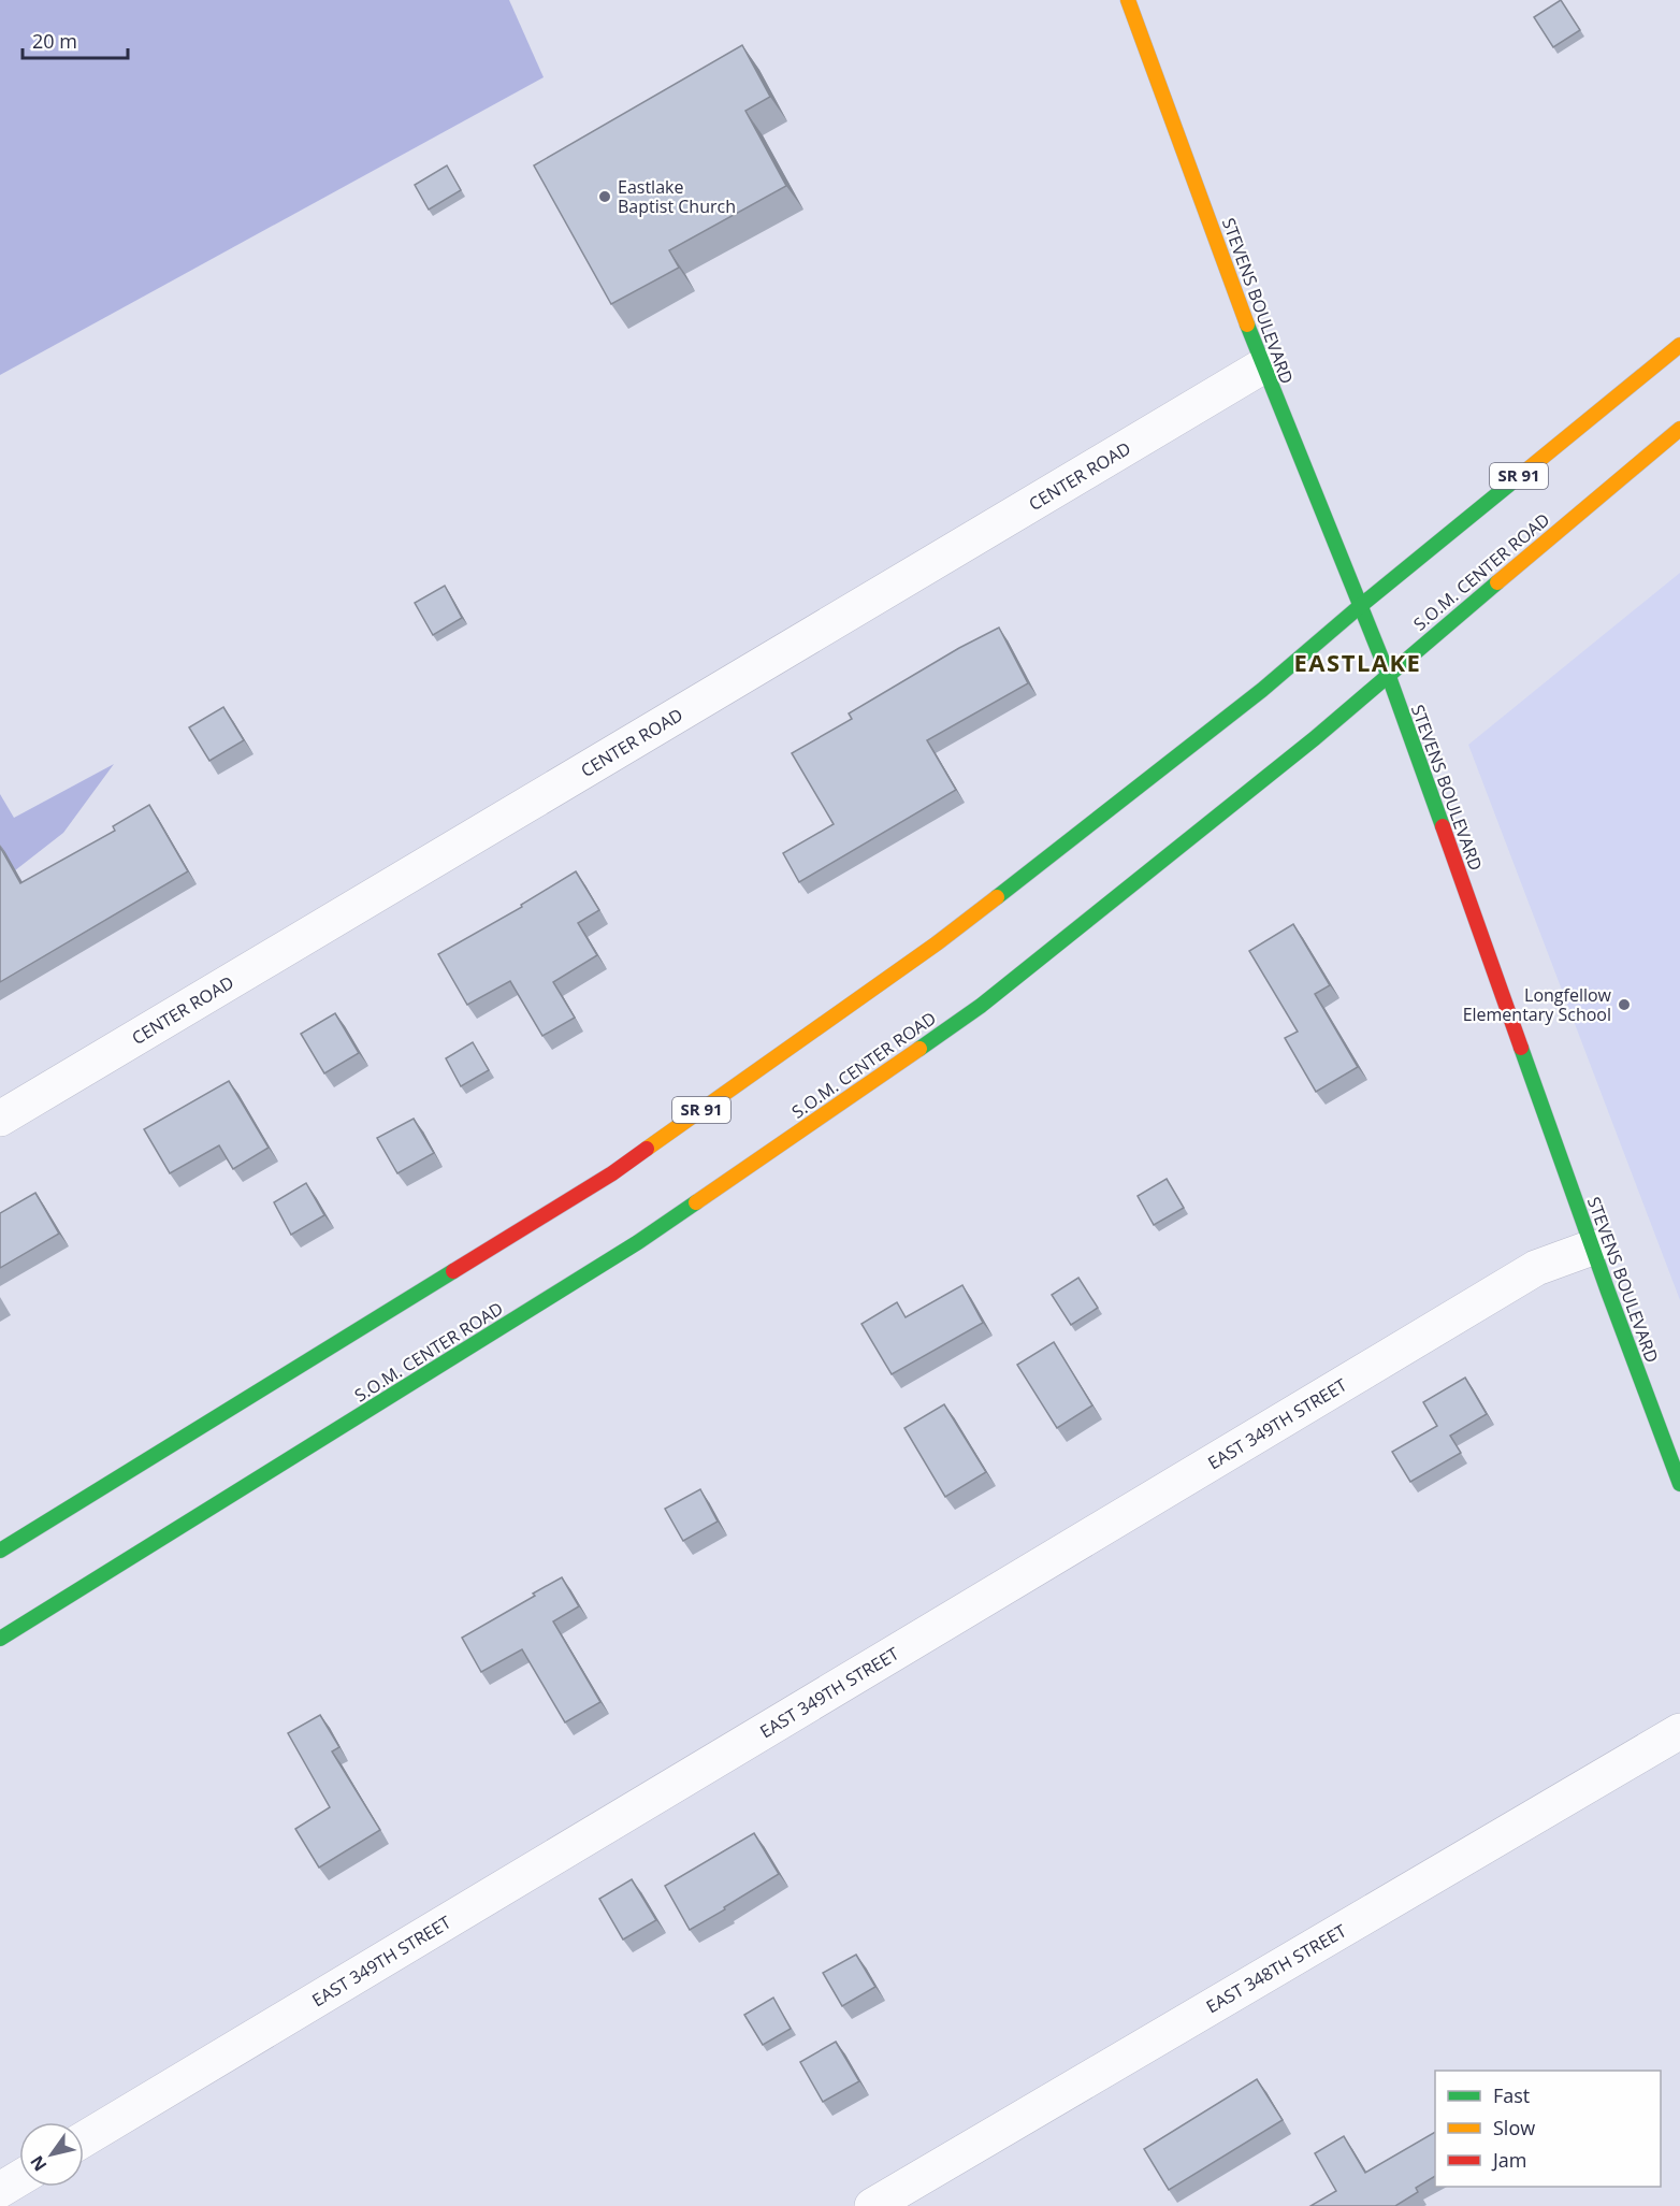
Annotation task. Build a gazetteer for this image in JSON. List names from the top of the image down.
{
  "streets": {
    "main road": ["STEVENS BOULEVARD", "SR 91", "S.O.M. CENTER ROAD"],
    "street": ["CENTER ROAD", "EAST 349TH STREET", "EAST 348TH STREET"]
  },
  "crossings": [
    ["STEVENS BOULEVARD", "CENTER ROAD"],
    ["STEVENS BOULEVARD", "SR 91"],
    ["STEVENS BOULEVARD", "S.O.M. CENTER ROAD"],
    ["STEVENS BOULEVARD", "EAST 349TH STREET"]
  ],
  "districts": ["EASTLAKE"],
  "places": ["Eastlake Baptist Church", "Longfellow Elementary School"],
  "legend": ["Fast", "Slow", "Jam"],
  "scale_bar": "20 m",
  "north": "bottom left"
}
